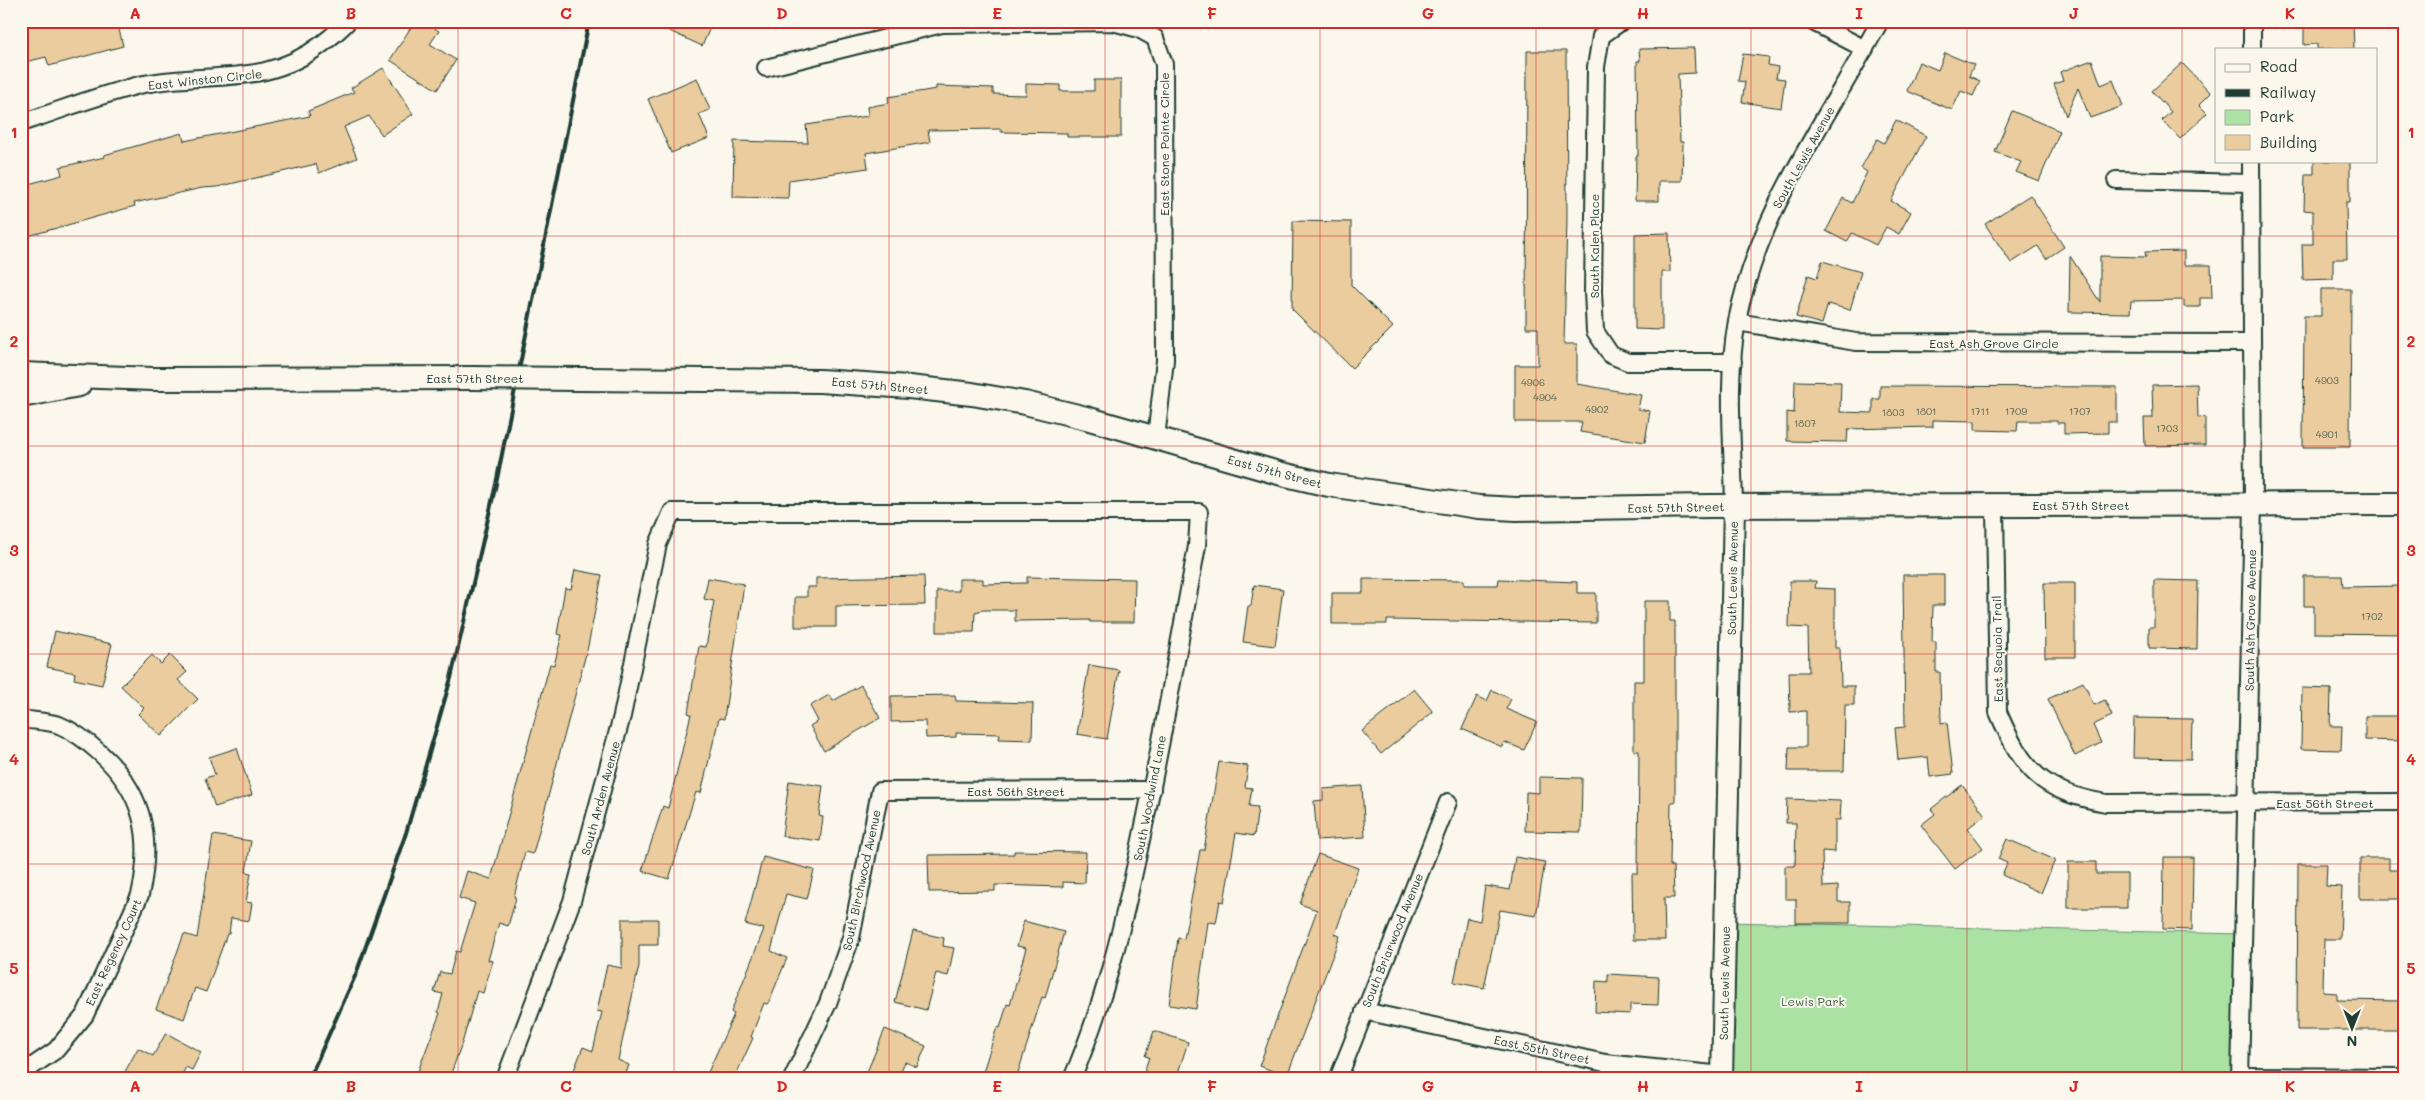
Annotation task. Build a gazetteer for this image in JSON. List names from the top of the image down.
{
  "streets": {
    "main road": ["East 57th Street"],
    "street": [
      "East Winston Circle",
      "East Stone Pointe Circle",
      "South Lewis Avenue",
      "South Kalen Place",
      "East Ash Grove Circle",
      "South Ash Grove Avenue",
      "East Sequoia Trail",
      "East 56th Street",
      "South Arden Avenue",
      "South Woodwind Lane",
      "South Birchwood Avenue",
      "South Briarwood Avenue",
      "East Regency Court",
      "East 55th Street"
    ]
  },
  "crossings": [
    ["East Stone Pointe Circle", "East 57th Street"],
    ["South Lewis Avenue", "South Kalen Place"],
    ["South Lewis Avenue", "East Ash Grove Circle"],
    ["South Lewis Avenue", "East 57th Street"],
    ["South Lewis Avenue", "East 55th Street"],
    ["East Ash Grove Circle", "South Ash Grove Avenue"],
    ["East 57th Street", "South Ash Grove Avenue"],
    ["East 57th Street", "East Sequoia Trail"],
    ["South Ash Grove Avenue", "East Sequoia Trail"],
    ["South Ash Grove Avenue", "East 56th Street"],
    ["East Sequoia Trail", "East 56th Street"],
    ["East 56th Street", "South Woodwind Lane"],
    ["East 56th Street", "South Birchwood Avenue"],
    ["South Arden Avenue", "South Woodwind Lane"],
    ["South Briarwood Avenue", "East 55th Street"]
  ],
  "parks": ["Lewis Park"],
  "house_numbers": [
    "4903",
    "4906",
    "4904",
    "4902",
    "1801",
    "1711",
    "1709",
    "1707",
    "1803",
    "1807",
    "1703",
    "4901",
    "1702"
  ],
  "legend": [
    "Road",
    "Railway",
    "Park",
    "Building"
  ],
  "north": "bottom",
  "grid": {
    "columns": [
      "A",
      "B",
      "C",
      "D",
      "E",
      "F",
      "G",
      "H",
      "I",
      "J",
      "K"
    ],
    "rows": [
      "1",
      "2",
      "3",
      "4",
      "5"
    ]
  }
}
